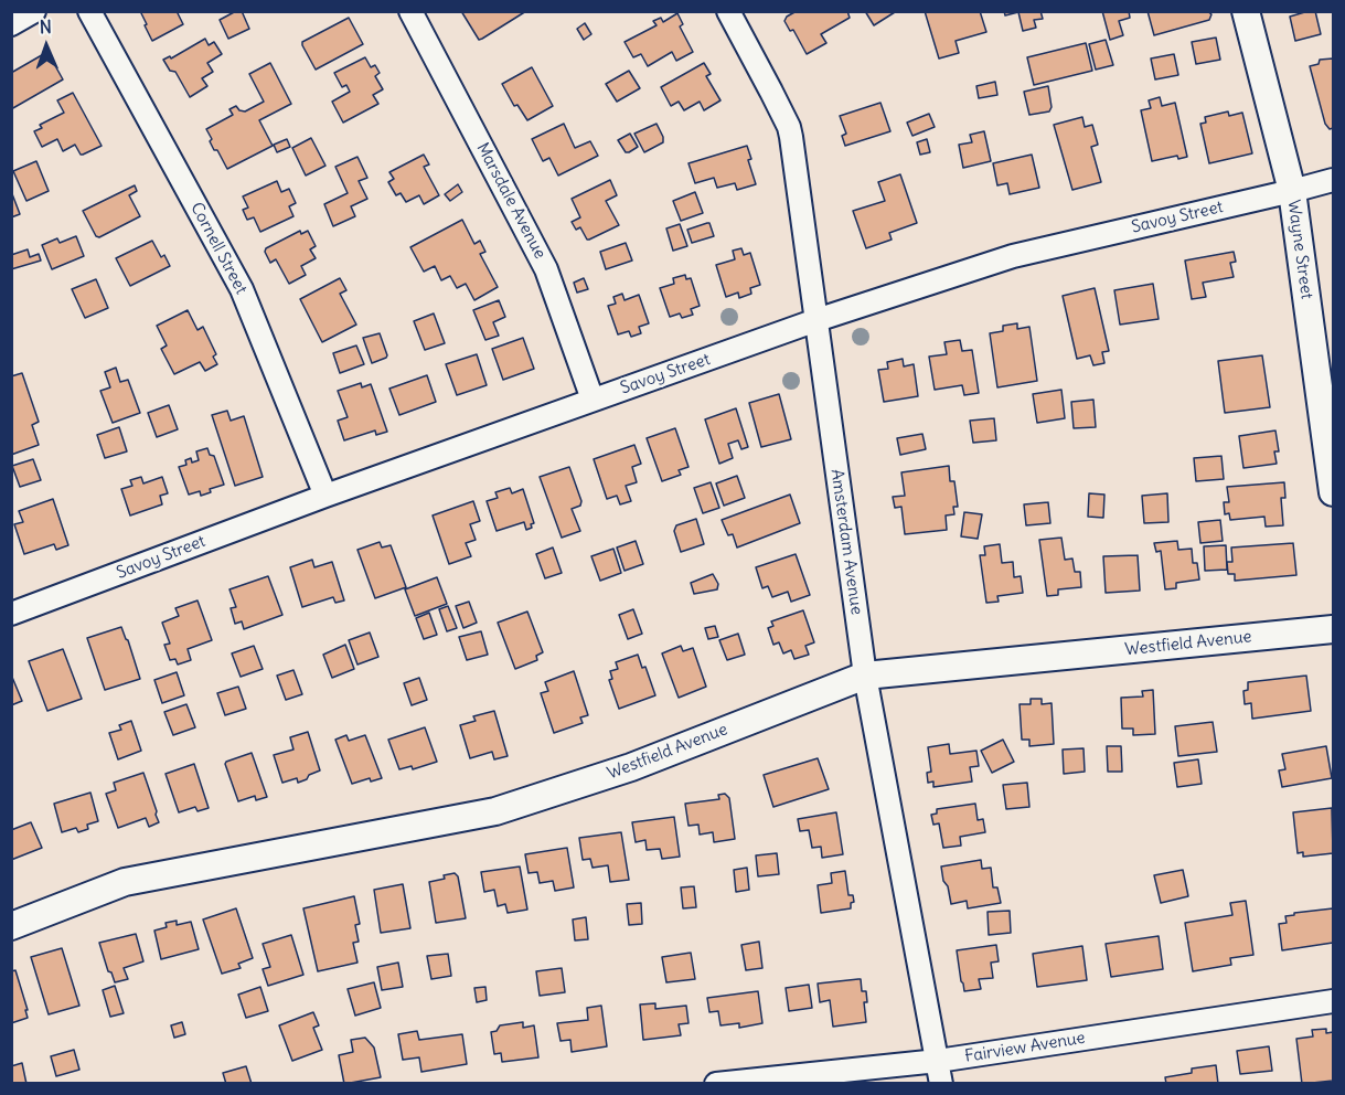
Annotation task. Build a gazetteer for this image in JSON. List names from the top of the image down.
{
  "streets": {
    "street": [
      "Marsdale Avenue",
      "Savoy Street",
      "Cornell Street",
      "Wayne Street",
      "Amsterdam Avenue",
      "Westfield Avenue",
      "Fairview Avenue"
    ]
  },
  "crossings": [
    ["Marsdale Avenue", "Savoy Street"],
    ["Savoy Street", "Cornell Street"],
    ["Savoy Street", "Wayne Street"],
    ["Savoy Street", "Amsterdam Avenue"],
    ["Amsterdam Avenue", "Westfield Avenue"],
    ["Amsterdam Avenue", "Fairview Avenue"]
  ],
  "north": "top"
}
